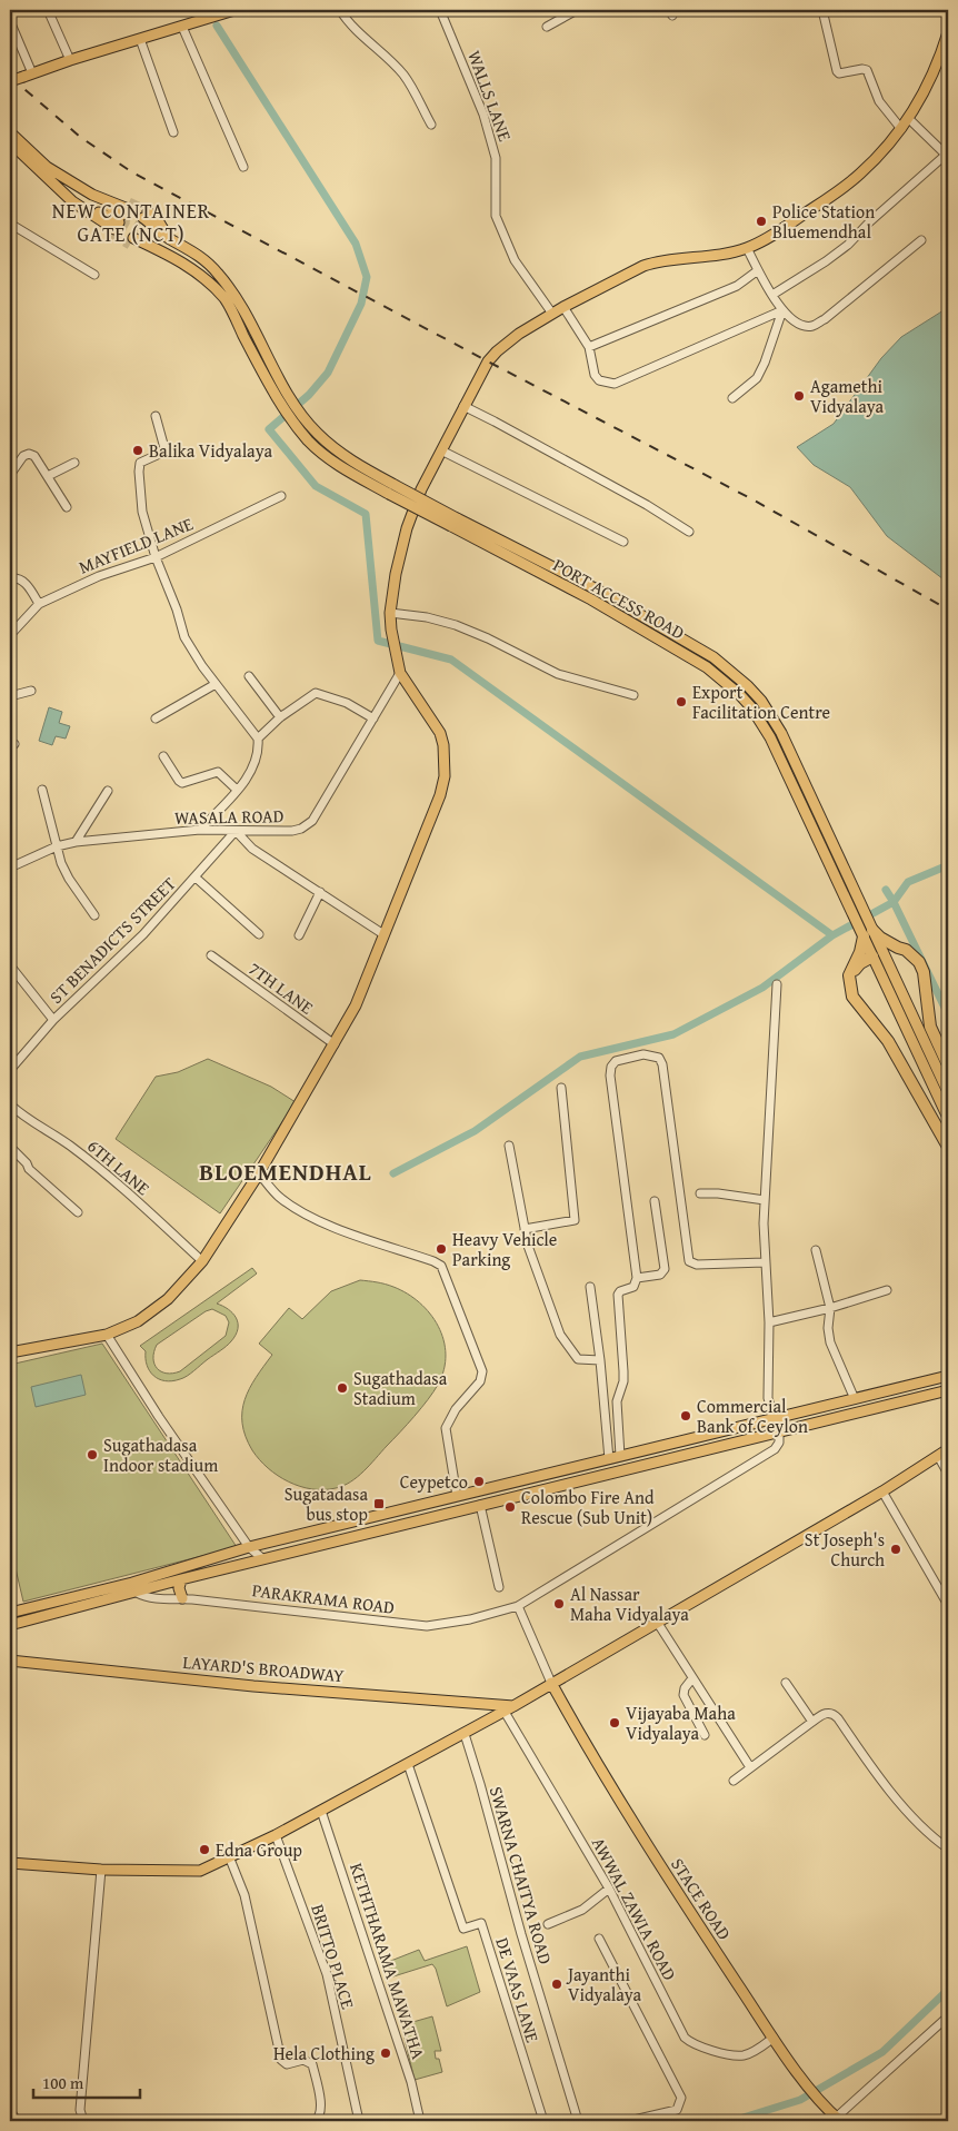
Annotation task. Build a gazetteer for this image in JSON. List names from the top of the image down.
{
  "streets": {
    "main road": ["PORT ACCESS ROAD", "LAYARD'S BROADWAY", "STACE ROAD"],
    "street": [
      "WALLS LANE",
      "MAYFIELD LANE",
      "WASALA ROAD",
      "ST BENADICTS STREET",
      "7TH LANE",
      "6TH LANE",
      "PARAKRAMA ROAD",
      "SWARNA CHAITYA ROAD",
      "AWWAL ZAWIA ROAD",
      "BRITTO PLACE",
      "KETHTHARAMA MAWATHA",
      "DE VAAS LANE"
    ]
  },
  "crossings": [
    ["WASALA ROAD", "ST BENADICTS STREET"],
    ["LAYARD'S BROADWAY", "AWWAL ZAWIA ROAD"],
    ["STACE ROAD", "AWWAL ZAWIA ROAD"]
  ],
  "districts": ["NEW CONTAINER GATE (NCT)", "BLOEMENDHAL"],
  "places": {
    "other": [
      "Police Station Bluemendhal",
      "Agamethi Vidyalaya",
      "Balika Vidyalaya",
      "Export Facilitation Centre",
      "Heavy Vehicle Parking",
      "Sugathadasa Stadium",
      "Commercial Bank of Ceylon",
      "Sugathadasa Indoor stadium",
      "Ceypetco",
      "Colombo Fire And Rescue (Sub Unit)",
      "St Joseph's Church",
      "Al Nassar Maha Vidyalaya",
      "Vijayaba Maha Vidyalaya",
      "Edna Group",
      "Jayanthi Vidyalaya",
      "Hela Clothing"
    ],
    "transit": ["Sugatadasa bus stop"]
  },
  "scale_bar": "100 m"
}
